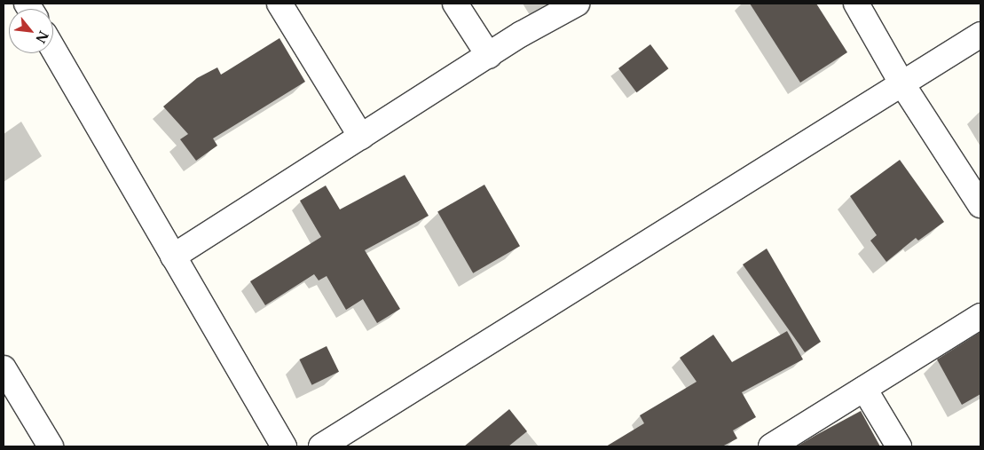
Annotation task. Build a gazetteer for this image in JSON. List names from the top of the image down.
{
  "north": "bottom right"
}
